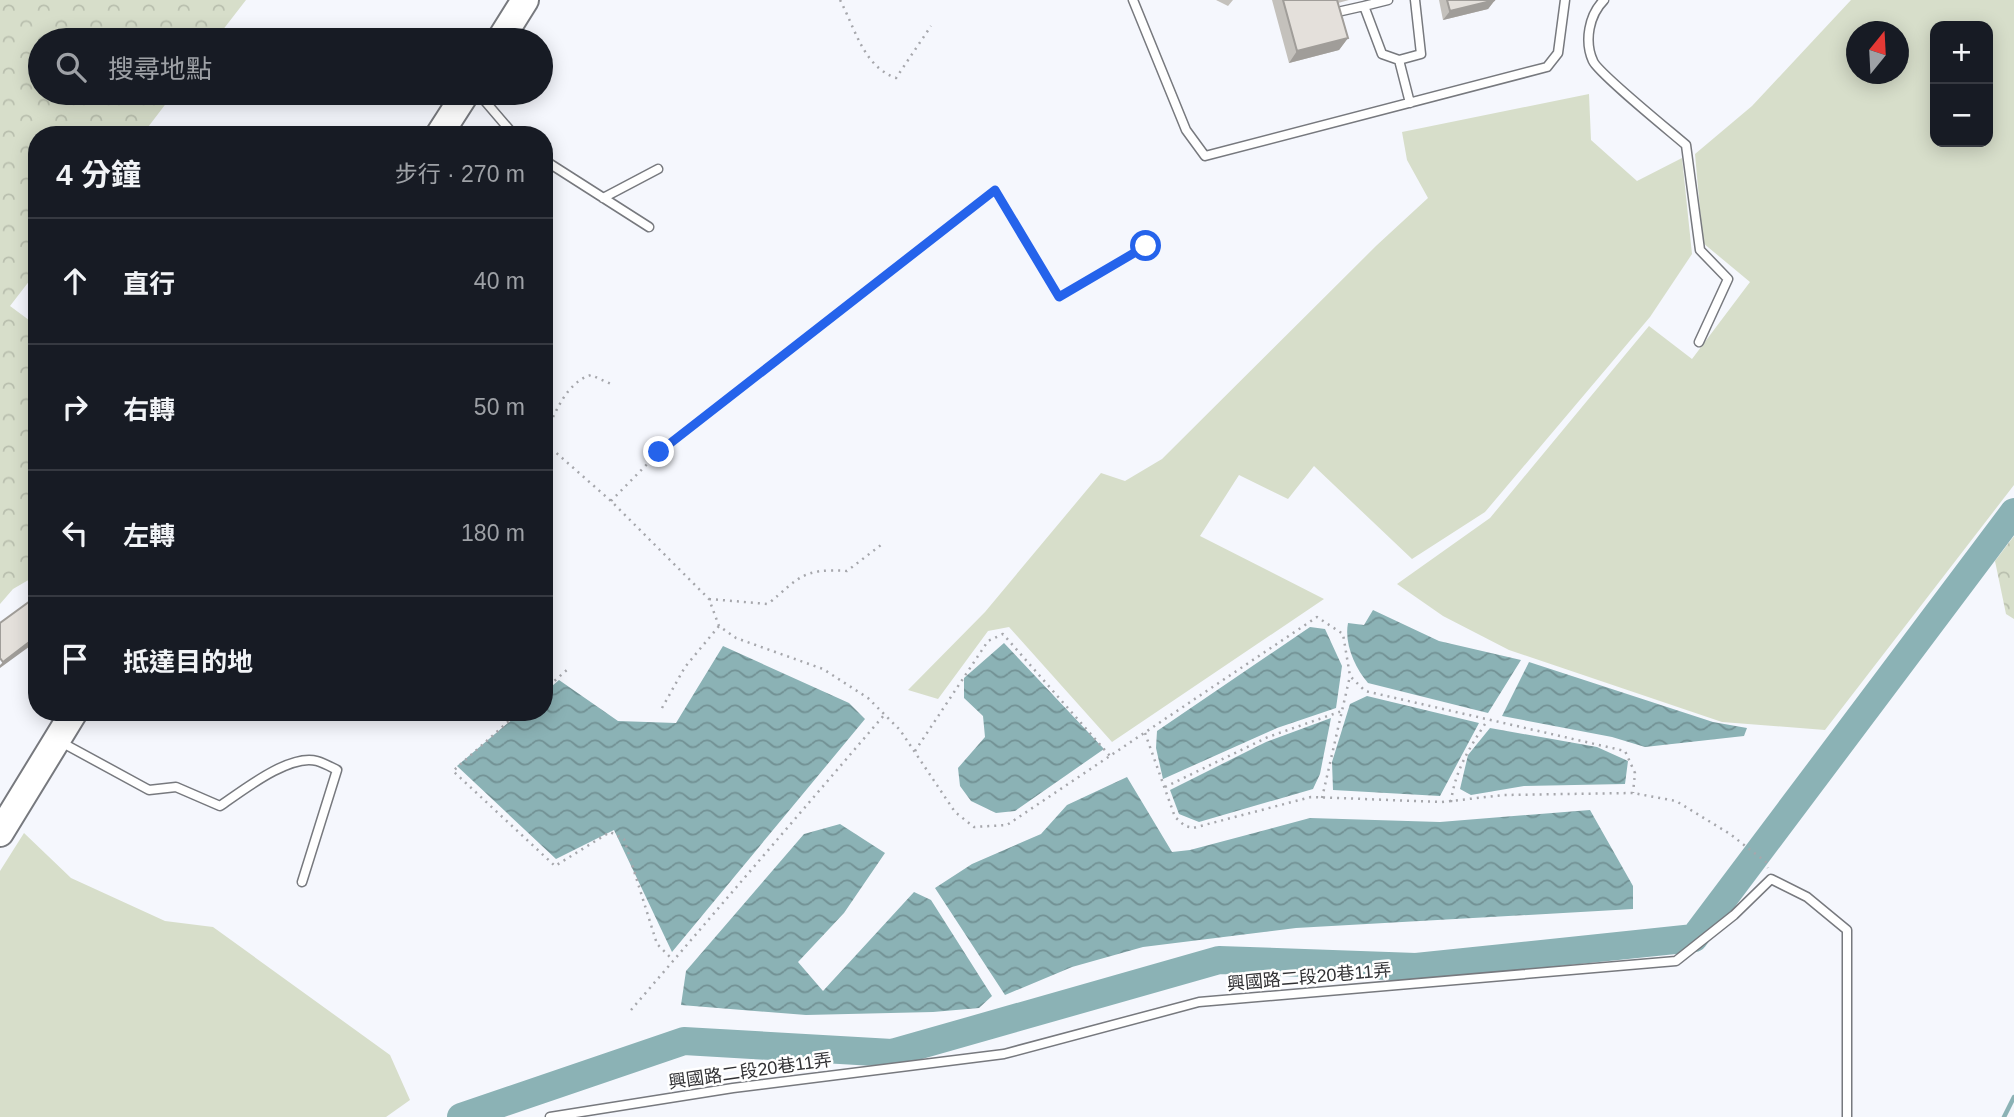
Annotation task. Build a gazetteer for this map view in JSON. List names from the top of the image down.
{
  "streets": {
    "lane": ["興國路二段20巷11弄"]
  },
  "north": "top",
  "page": {
    "map_buttons": ["+", "−"],
    "search": "搜尋地點",
    "heading": ["4 分鐘", "步行 · 270 m"],
    "list": [
      ["直行", "40 m"],
      ["右轉", "50 m"],
      ["左轉", "180 m"],
      "抵達目的地"
    ]
  }
}
